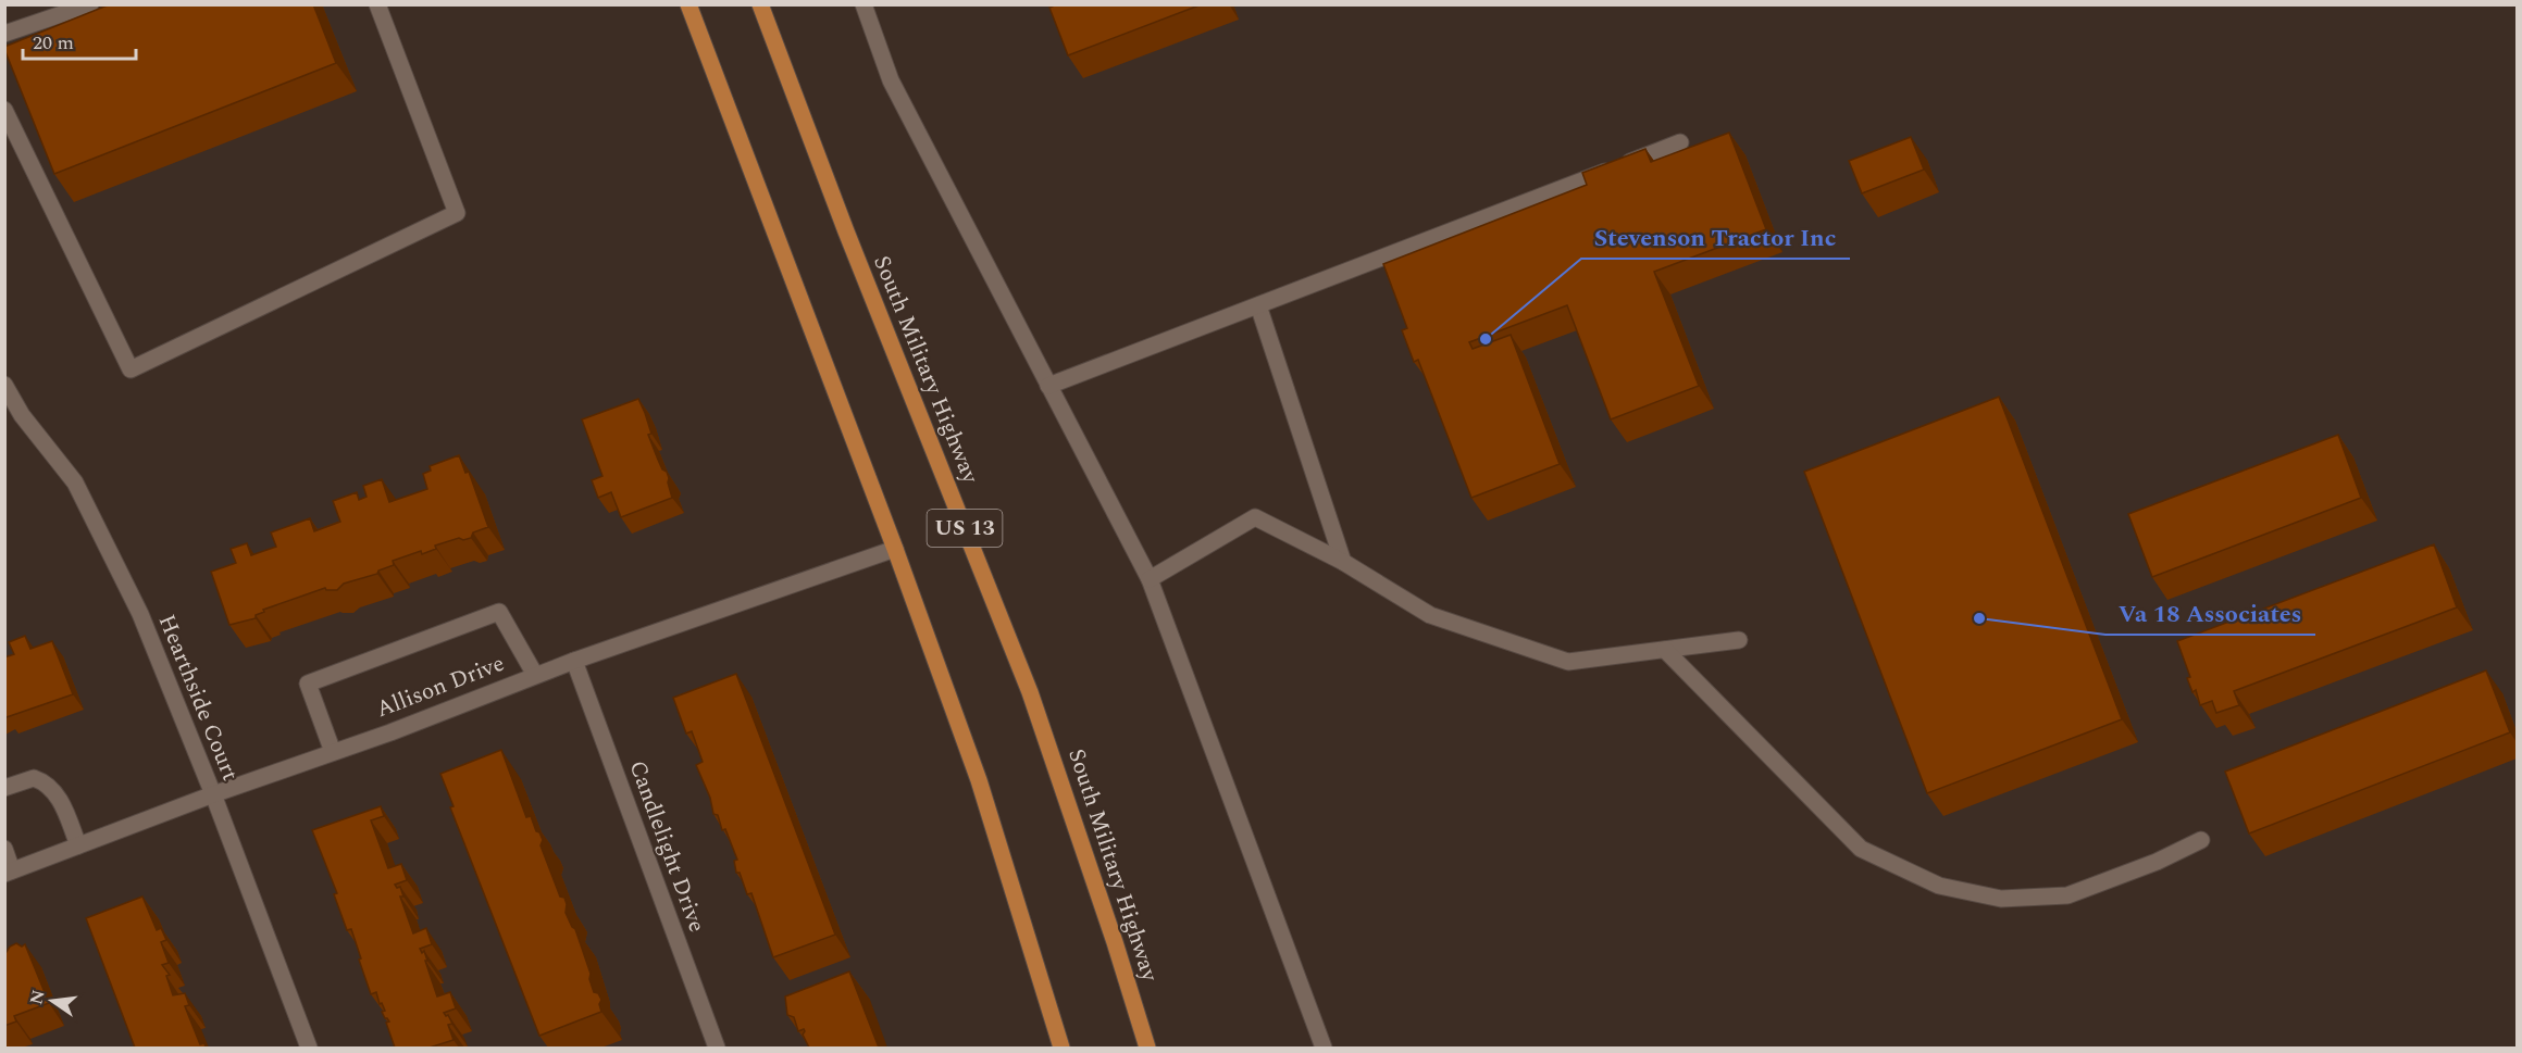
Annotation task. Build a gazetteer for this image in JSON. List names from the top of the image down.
{
  "streets": {
    "main road": ["South Military Highway", "US 13"],
    "street": ["Allison Drive", "Hearthside Court", "Candlelight Drive"]
  },
  "crossings": [
    ["US 13", "Allison Drive"],
    ["Allison Drive", "Hearthside Court"],
    ["Allison Drive", "Candlelight Drive"]
  ],
  "places": ["Stevenson Tractor Inc", "Va 18 Associates"],
  "scale_bar": "20 m",
  "north": "left"
}
